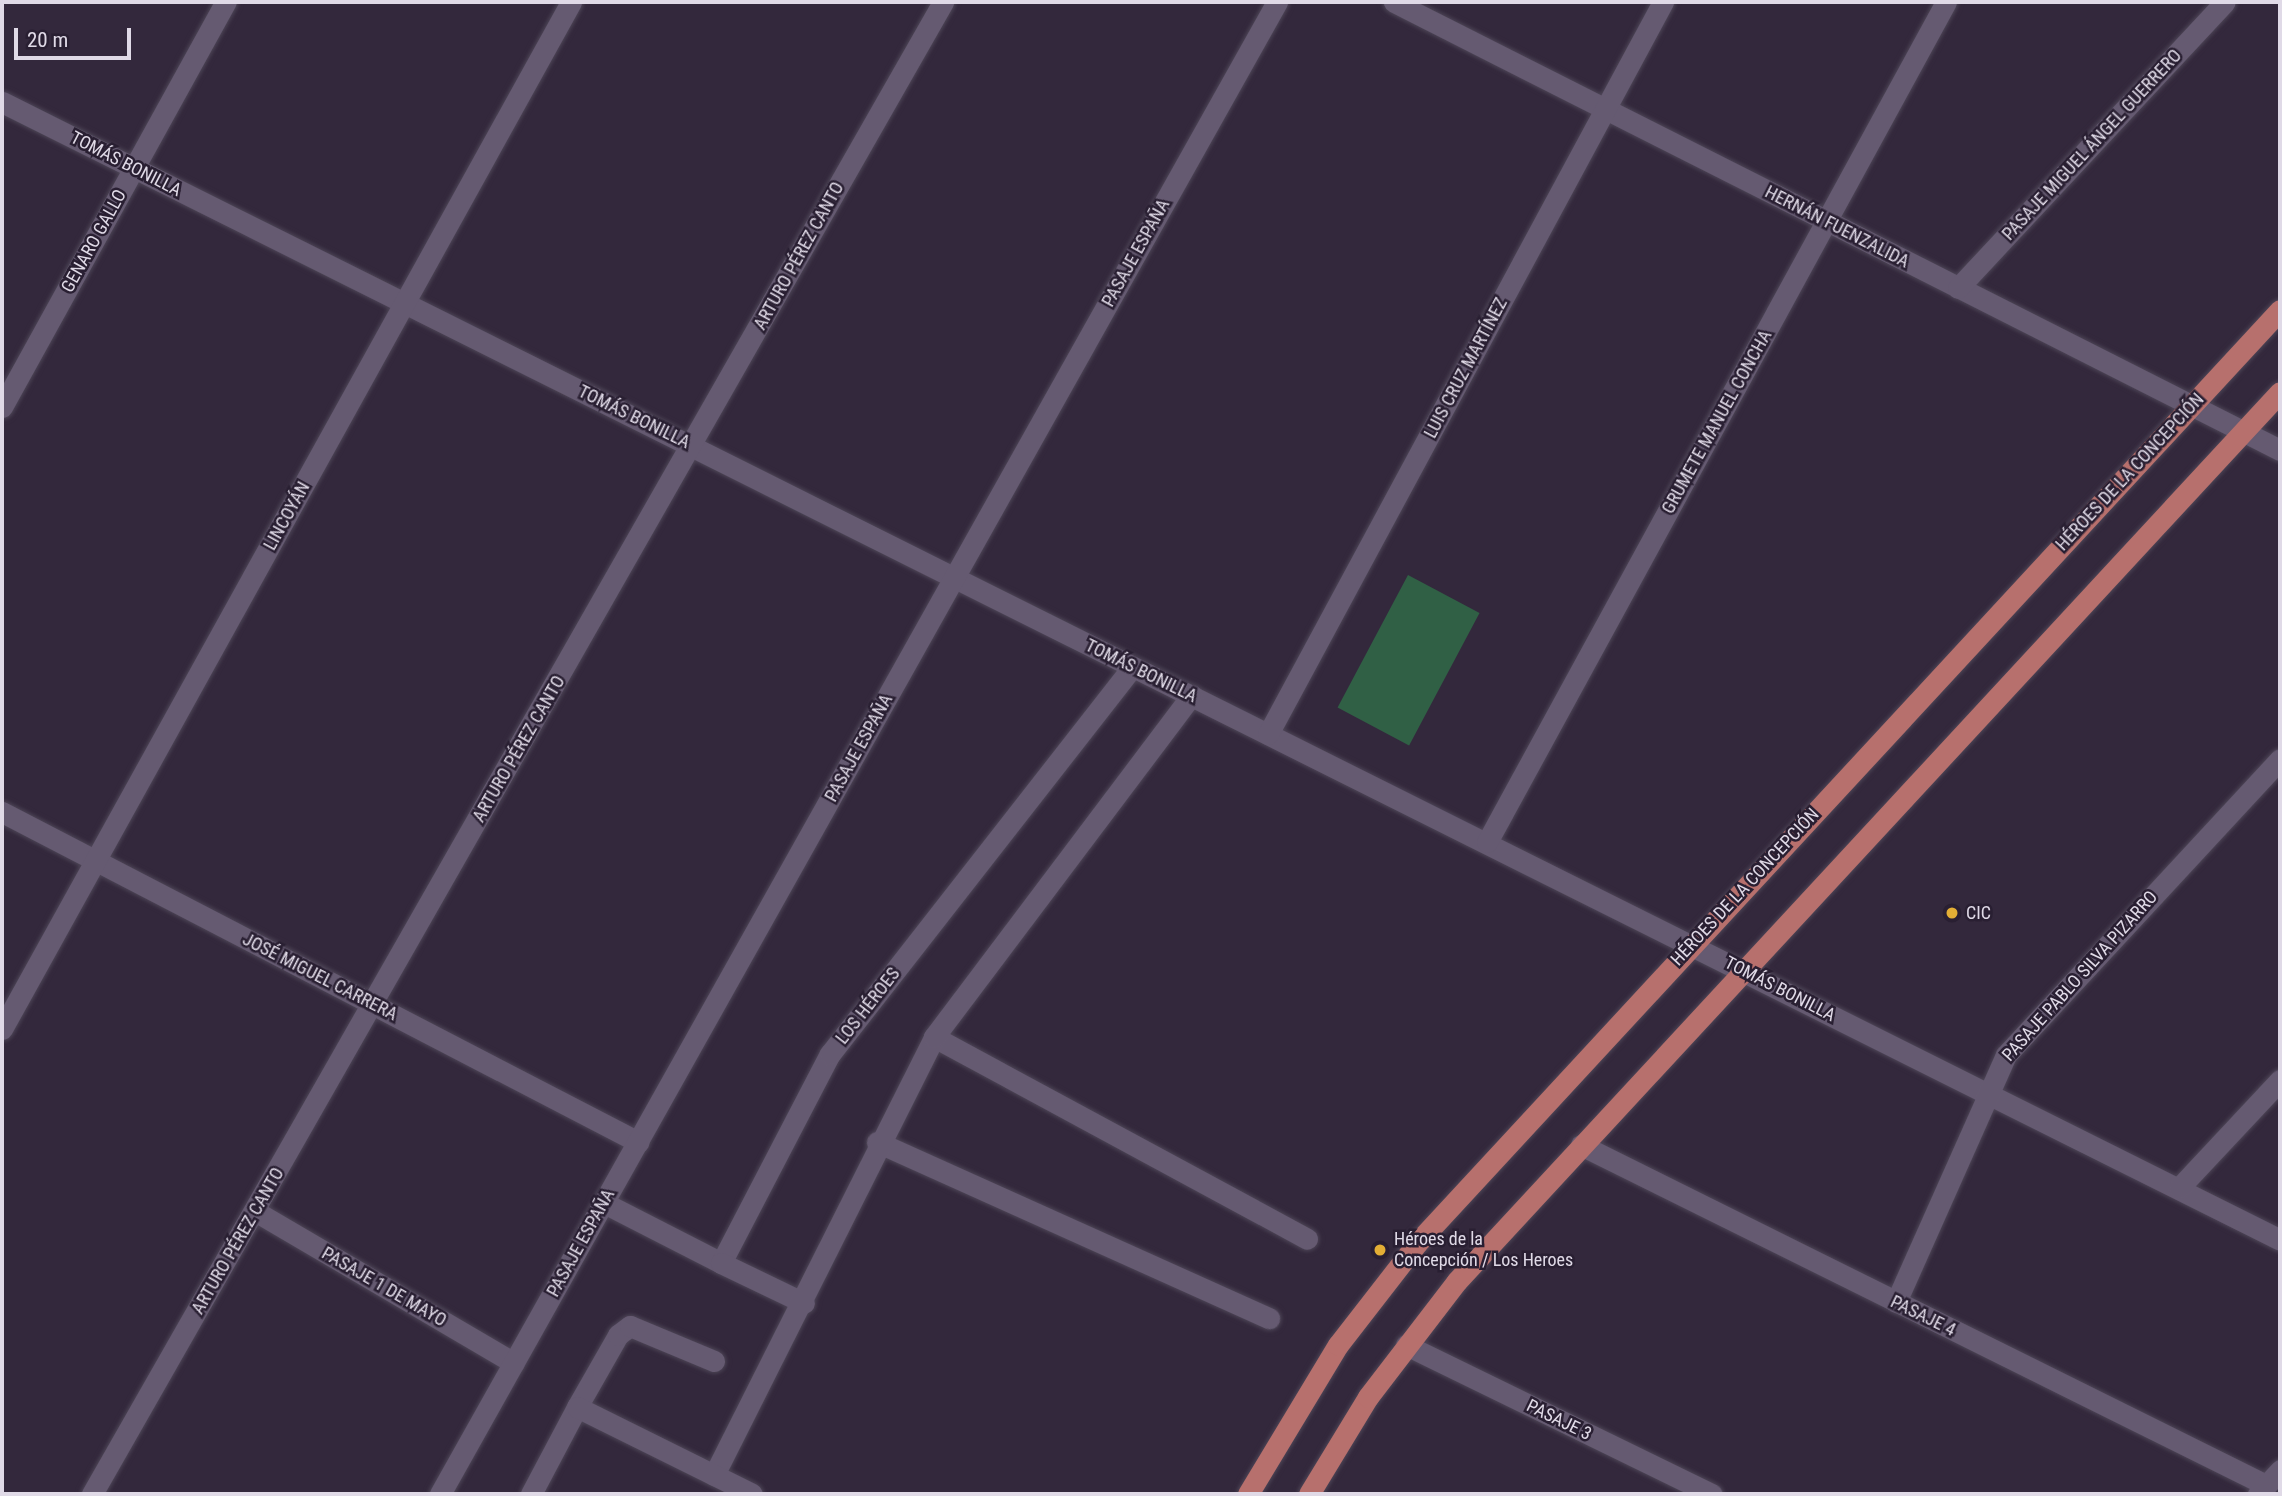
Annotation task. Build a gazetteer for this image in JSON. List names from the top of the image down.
{
  "streets": {
    "main road": ["HÉROES DE LA CONCEPCIÓN"],
    "street": [
      "PASAJE MIGUEL ÁNGEL GUERRERO",
      "TOMÁS BONILLA",
      "HERNÁN FUENZALIDA",
      "GENARO GALLO",
      "PASAJE ESPAÑA",
      "ARTURO PÉREZ CANTO",
      "LUIS CRUZ MARTÍNEZ",
      "GRUMETE MANUEL CONCHA",
      "LINCOYÁN",
      "PASAJE PABLO SILVA PIZARRO",
      "JOSÉ MIGUEL CARRERA",
      "LOS HÉROES",
      "PASAJE 1 DE MAYO",
      "PASAJE 4",
      "PASAJE 3"
    ]
  },
  "crossings": [
    ["PASAJE MIGUEL ÁNGEL GUERRERO", "HERNÁN FUENZALIDA"],
    ["TOMÁS BONILLA", "GENARO GALLO"],
    ["TOMÁS BONILLA", "PASAJE ESPAÑA"],
    ["TOMÁS BONILLA", "ARTURO PÉREZ CANTO"],
    ["TOMÁS BONILLA", "LUIS CRUZ MARTÍNEZ"],
    ["TOMÁS BONILLA", "GRUMETE MANUEL CONCHA"],
    ["TOMÁS BONILLA", "HÉROES DE LA CONCEPCIÓN"],
    ["TOMÁS BONILLA", "LINCOYÁN"],
    ["TOMÁS BONILLA", "PASAJE PABLO SILVA PIZARRO"],
    ["TOMÁS BONILLA", "LOS HÉROES"],
    ["HERNÁN FUENZALIDA", "LUIS CRUZ MARTÍNEZ"],
    ["HERNÁN FUENZALIDA", "GRUMETE MANUEL CONCHA"],
    ["HERNÁN FUENZALIDA", "HÉROES DE LA CONCEPCIÓN"],
    ["PASAJE ESPAÑA", "JOSÉ MIGUEL CARRERA"],
    ["PASAJE ESPAÑA", "PASAJE 1 DE MAYO"],
    ["ARTURO PÉREZ CANTO", "JOSÉ MIGUEL CARRERA"],
    ["ARTURO PÉREZ CANTO", "PASAJE 1 DE MAYO"],
    ["LINCOYÁN", "JOSÉ MIGUEL CARRERA"],
    ["PASAJE PABLO SILVA PIZARRO", "PASAJE 4"]
  ],
  "places": ["CIC", "Héroes de la Concepción / Los Heroes"],
  "scale_bar": "20 m"
}
